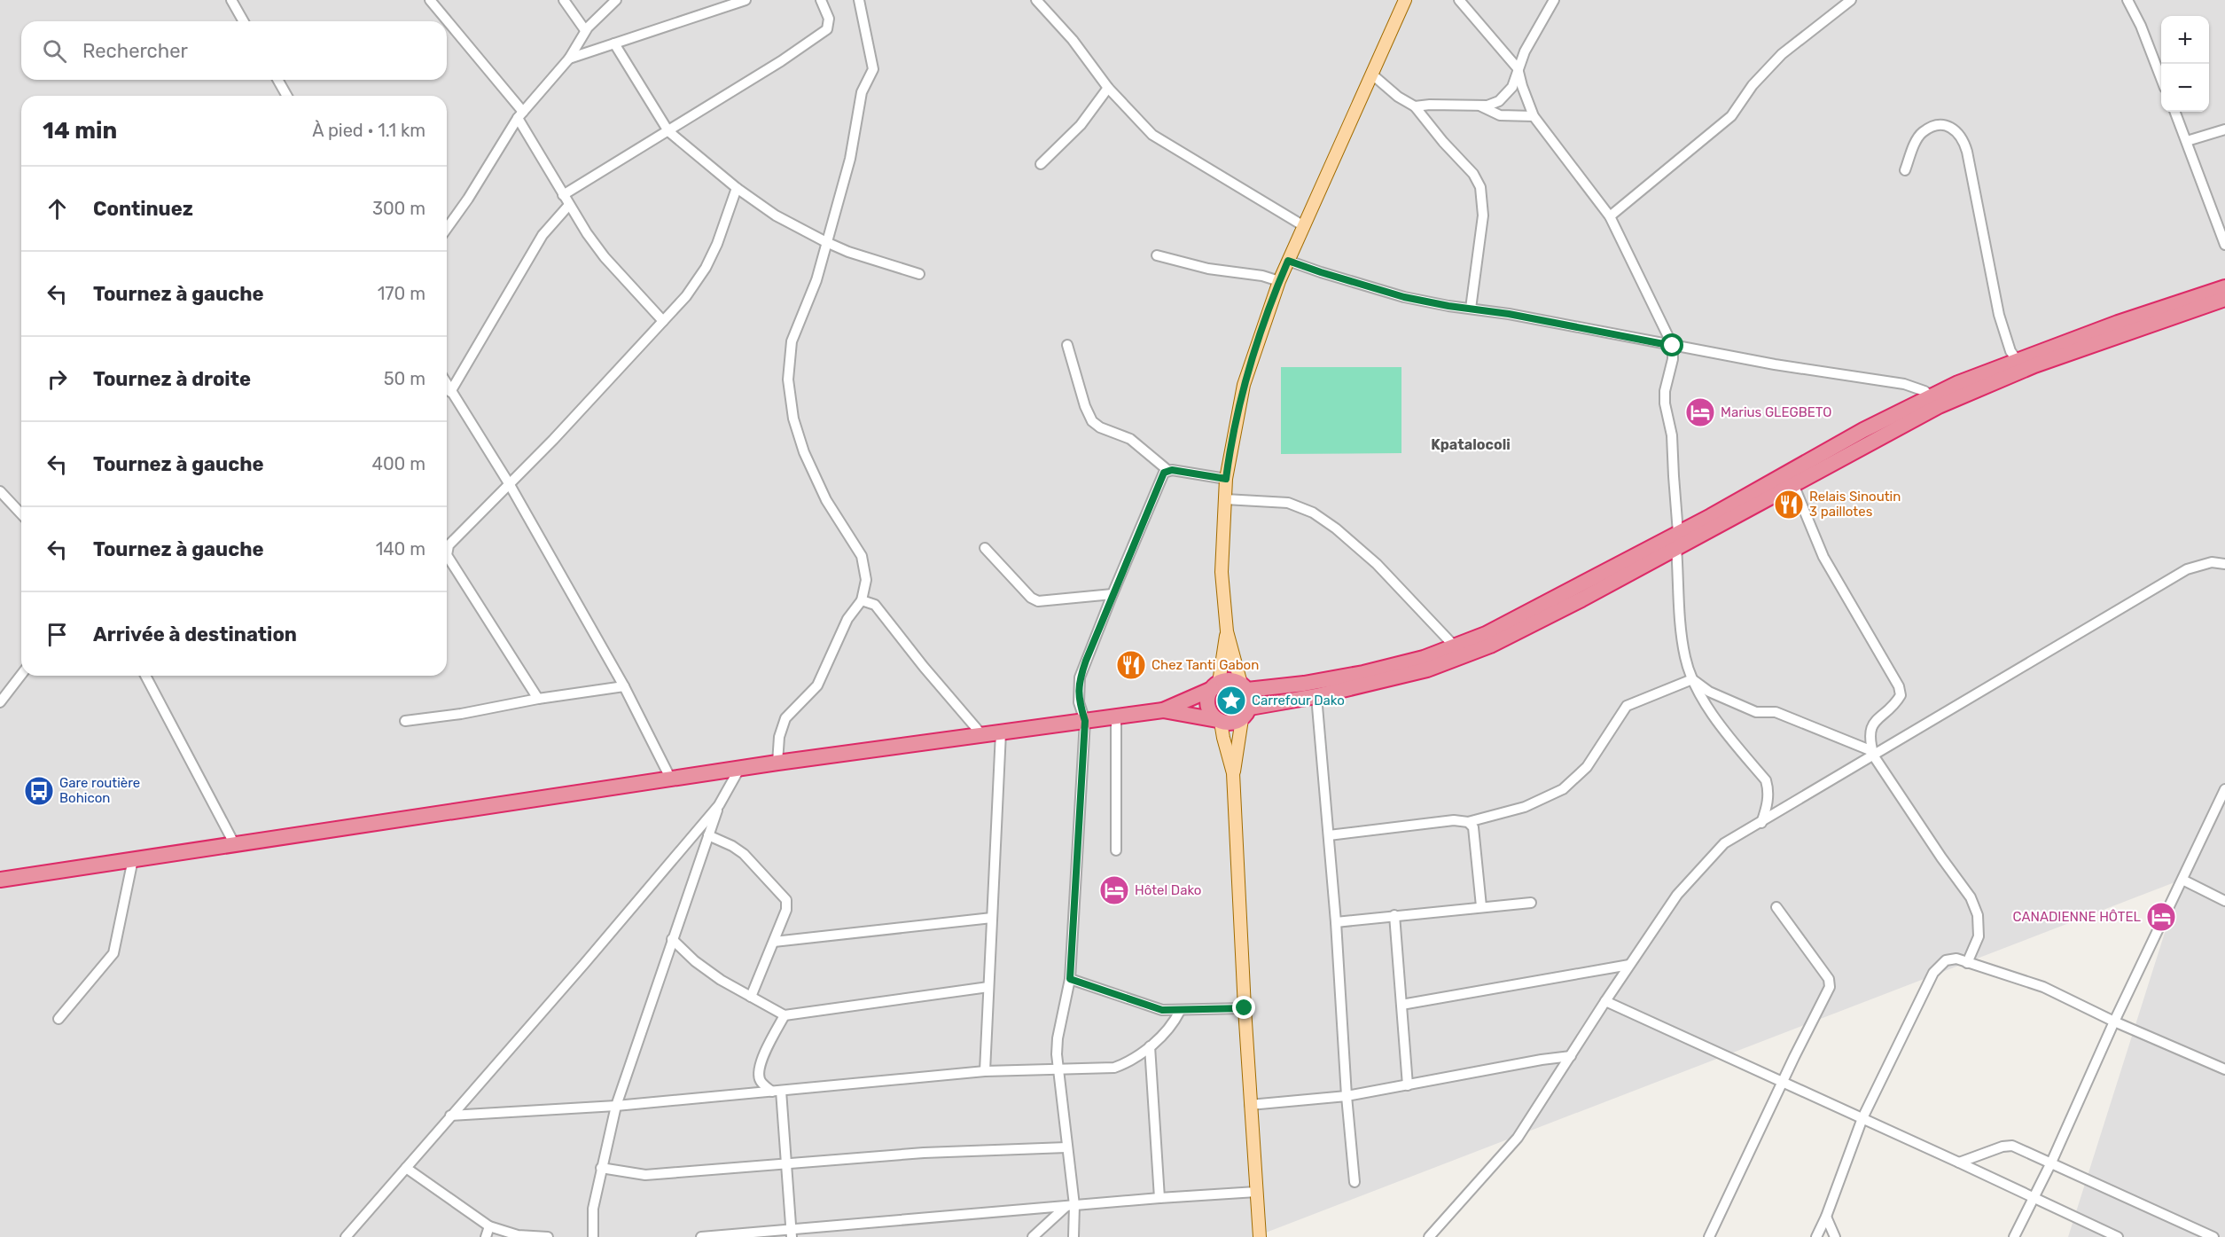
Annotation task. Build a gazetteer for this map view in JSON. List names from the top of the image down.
{
  "districts": ["Kpatalocoli"],
  "places": {
    "hotel": ["Marius GLEGBETO", "Hôtel Dako", "CANADIENNE HÔTEL"],
    "restaurant": ["Relais Sinoutin 3 paillotes", "Chez Tanti Gabon"],
    "place": ["Carrefour Dako"],
    "bus stop": ["Gare routière Bohicon"]
  },
  "page": {
    "map_buttons": ["+", "−"],
    "search": "Rechercher",
    "heading": ["14 min", "À pied · 1.1 km"],
    "list": [
      ["Continuez", "300 m"],
      ["Tournez à gauche", "170 m"],
      ["Tournez à droite", "50 m"],
      ["Tournez à gauche", "400 m"],
      ["Tournez à gauche", "140 m"],
      "Arrivée à destination"
    ]
  }
}
